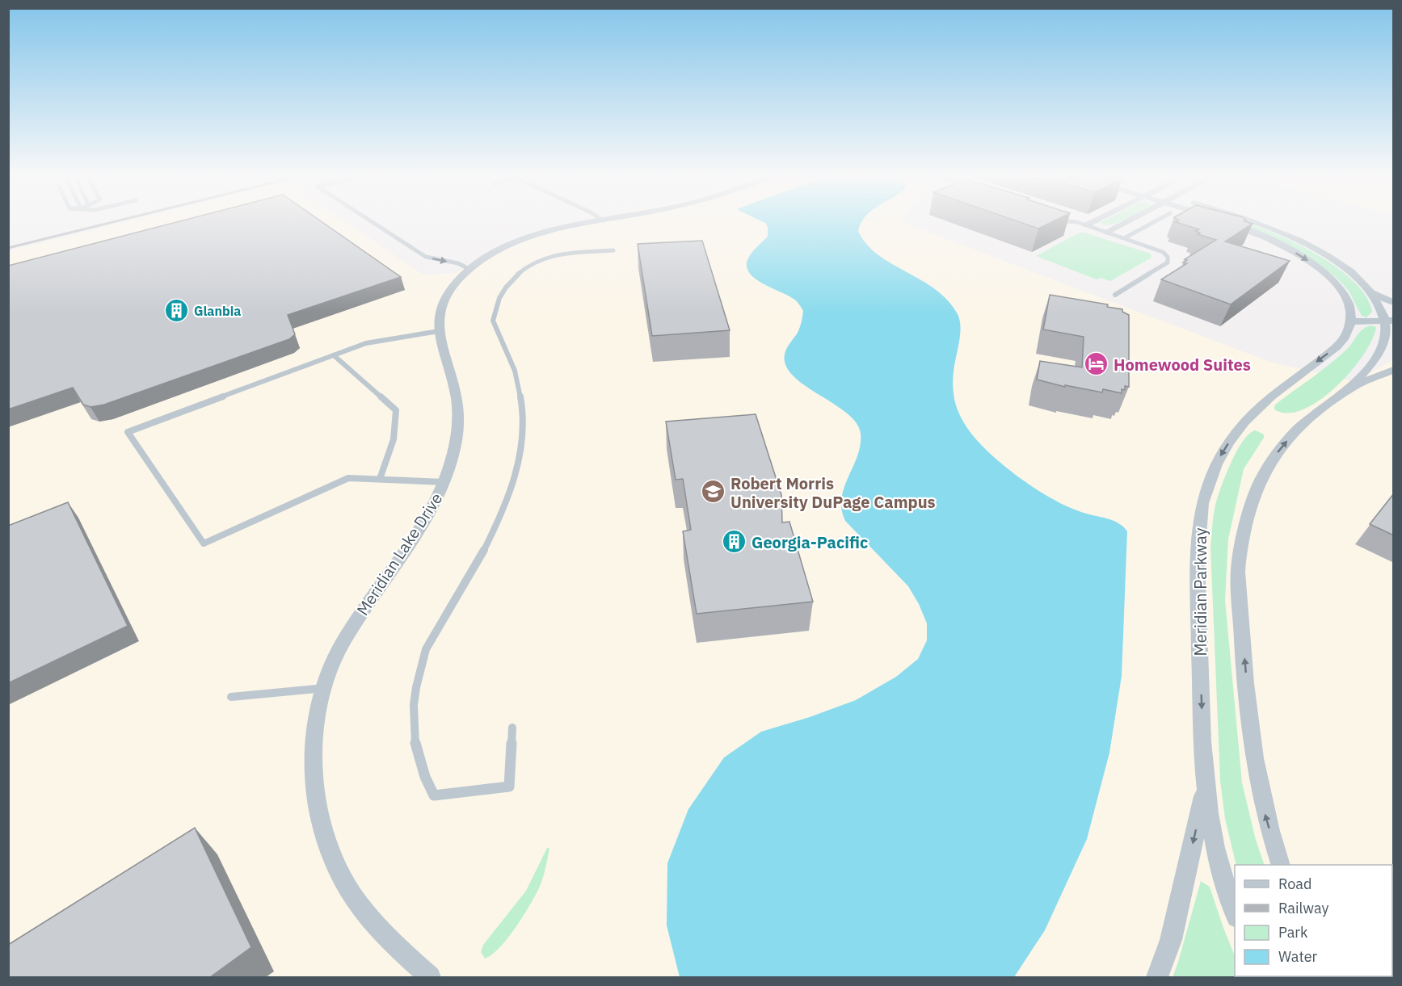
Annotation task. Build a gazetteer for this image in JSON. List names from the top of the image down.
{
  "streets": {
    "street": ["Meridian Lake Drive", "Meridian Parkway"]
  },
  "places": {
    "building": ["Glanbia", "Georgia-Pacific"],
    "hotel": ["Homewood Suites"],
    "school or university": ["Robert Morris University DuPage Campus"]
  },
  "legend": [
    "Road",
    "Railway",
    "Park",
    "Water"
  ]
}
